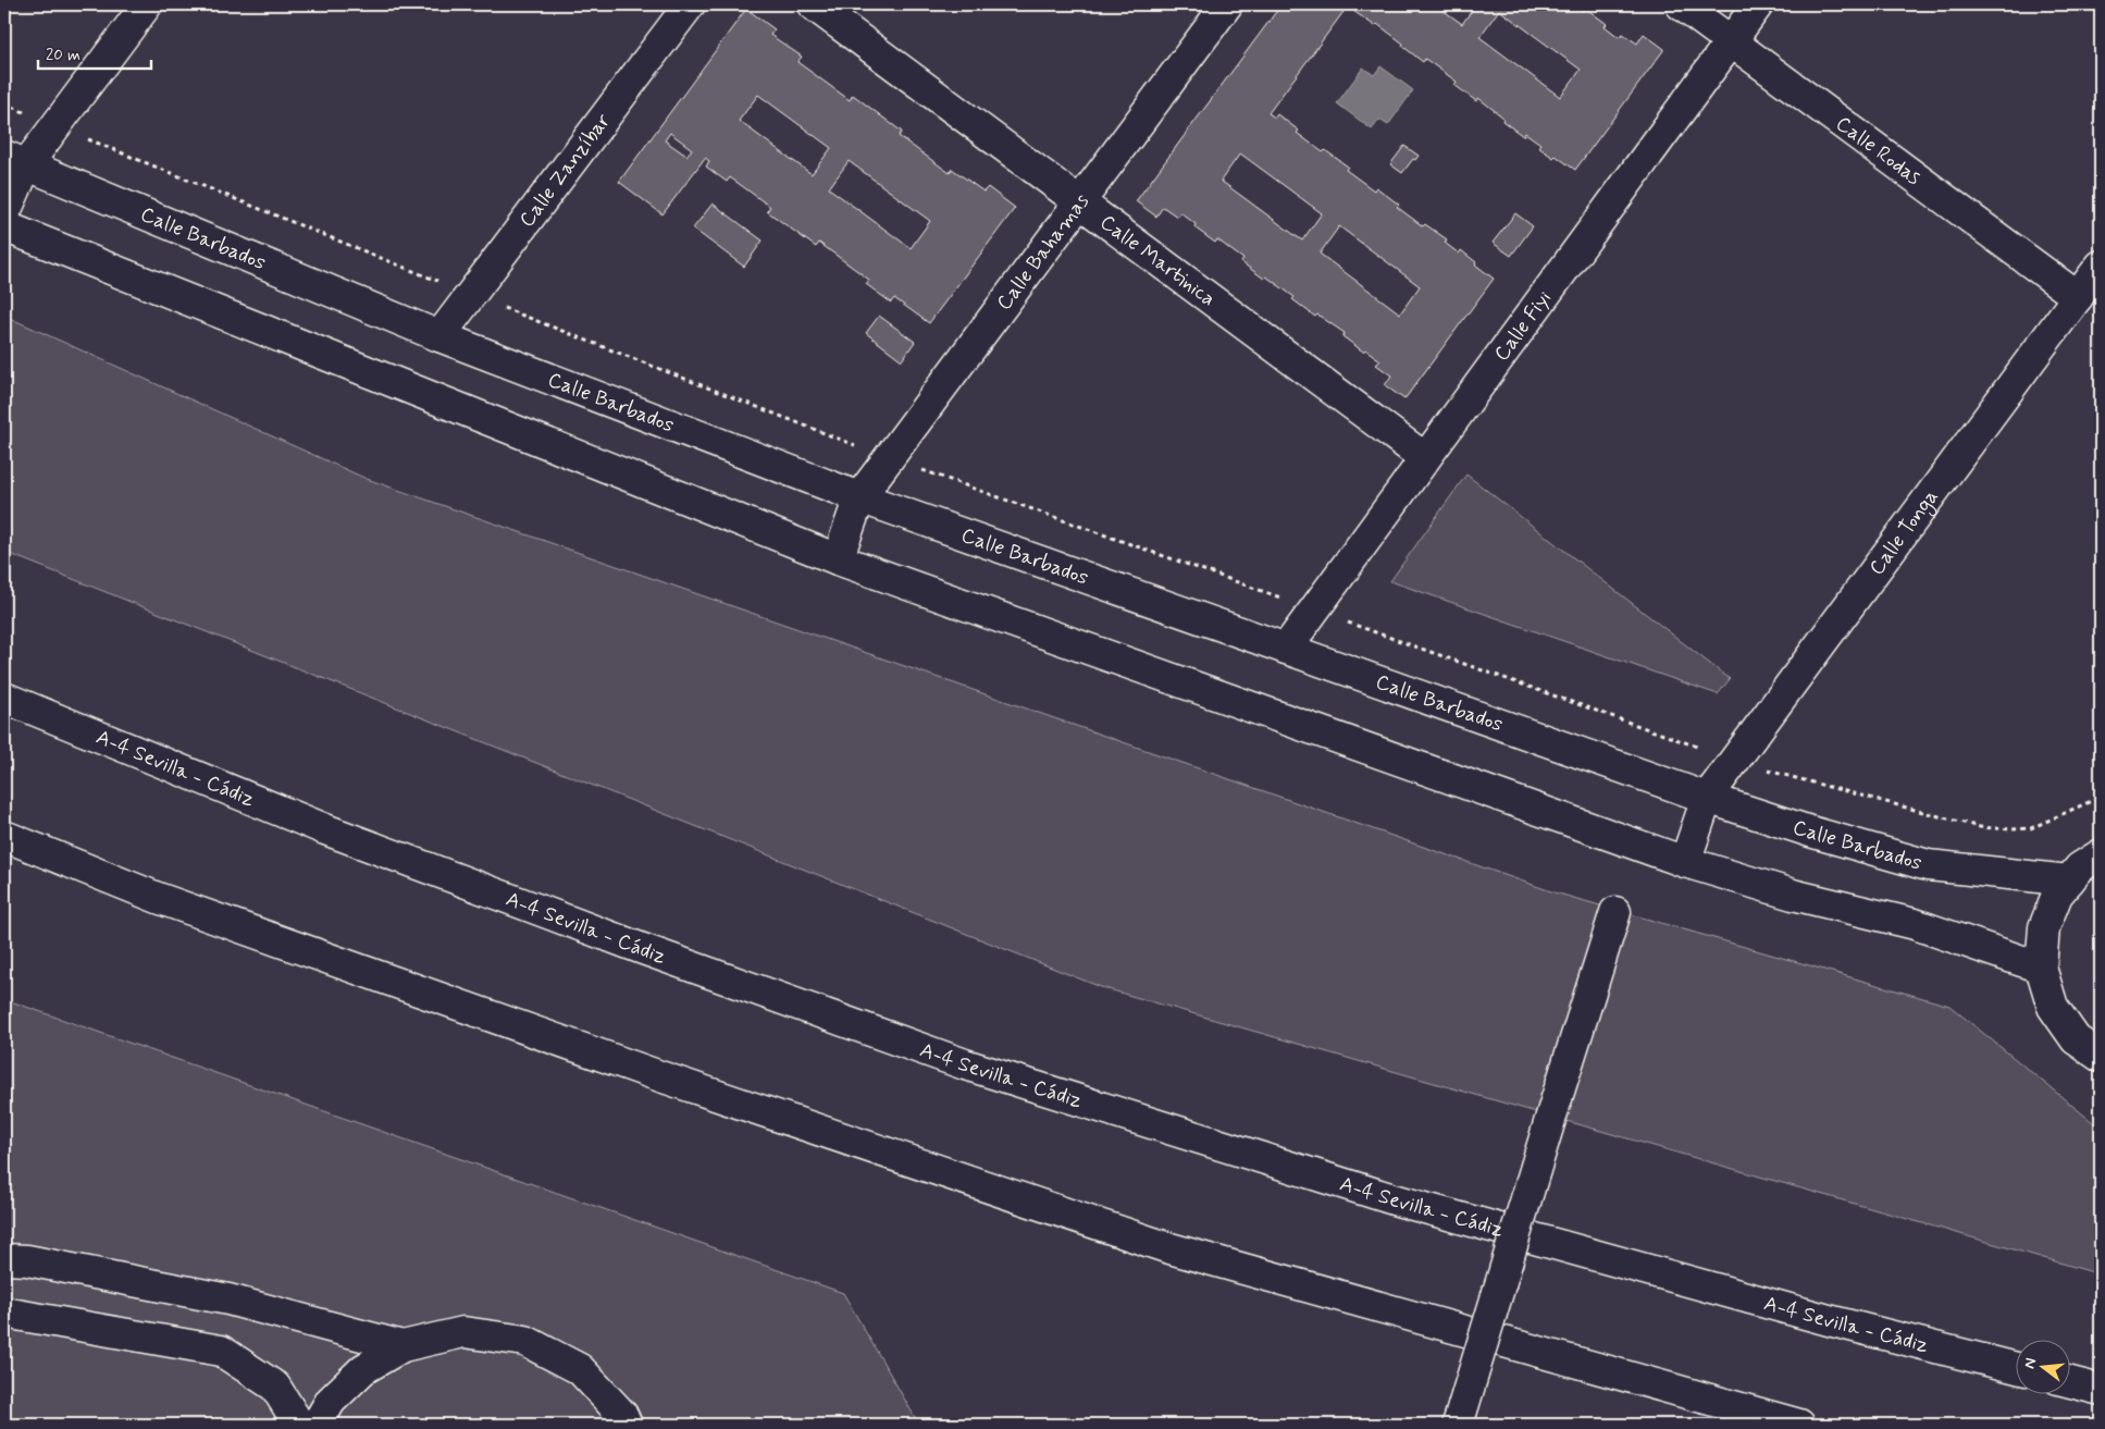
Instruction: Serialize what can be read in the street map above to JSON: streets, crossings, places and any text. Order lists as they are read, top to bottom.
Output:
{
  "streets": {
    "main road": [
      "Calle Rodas",
      "Calle Zanzíbar",
      "Calle Barbados",
      "Calle Bahamas",
      "Calle Martinica",
      "Calle Fiyi",
      "Calle Tonga",
      "A-4 Sevilla - Cádiz"
    ]
  },
  "crossings": [
    ["Calle Rodas", "Calle Fiyi"],
    ["Calle Rodas", "Calle Tonga"],
    ["Calle Zanzíbar", "Calle Barbados"],
    ["Calle Barbados", "Calle Bahamas"],
    ["Calle Barbados", "Calle Fiyi"],
    ["Calle Barbados", "Calle Tonga"],
    ["Calle Bahamas", "Calle Martinica"],
    ["Calle Martinica", "Calle Fiyi"]
  ],
  "scale_bar": "20 m",
  "north": "left"
}
